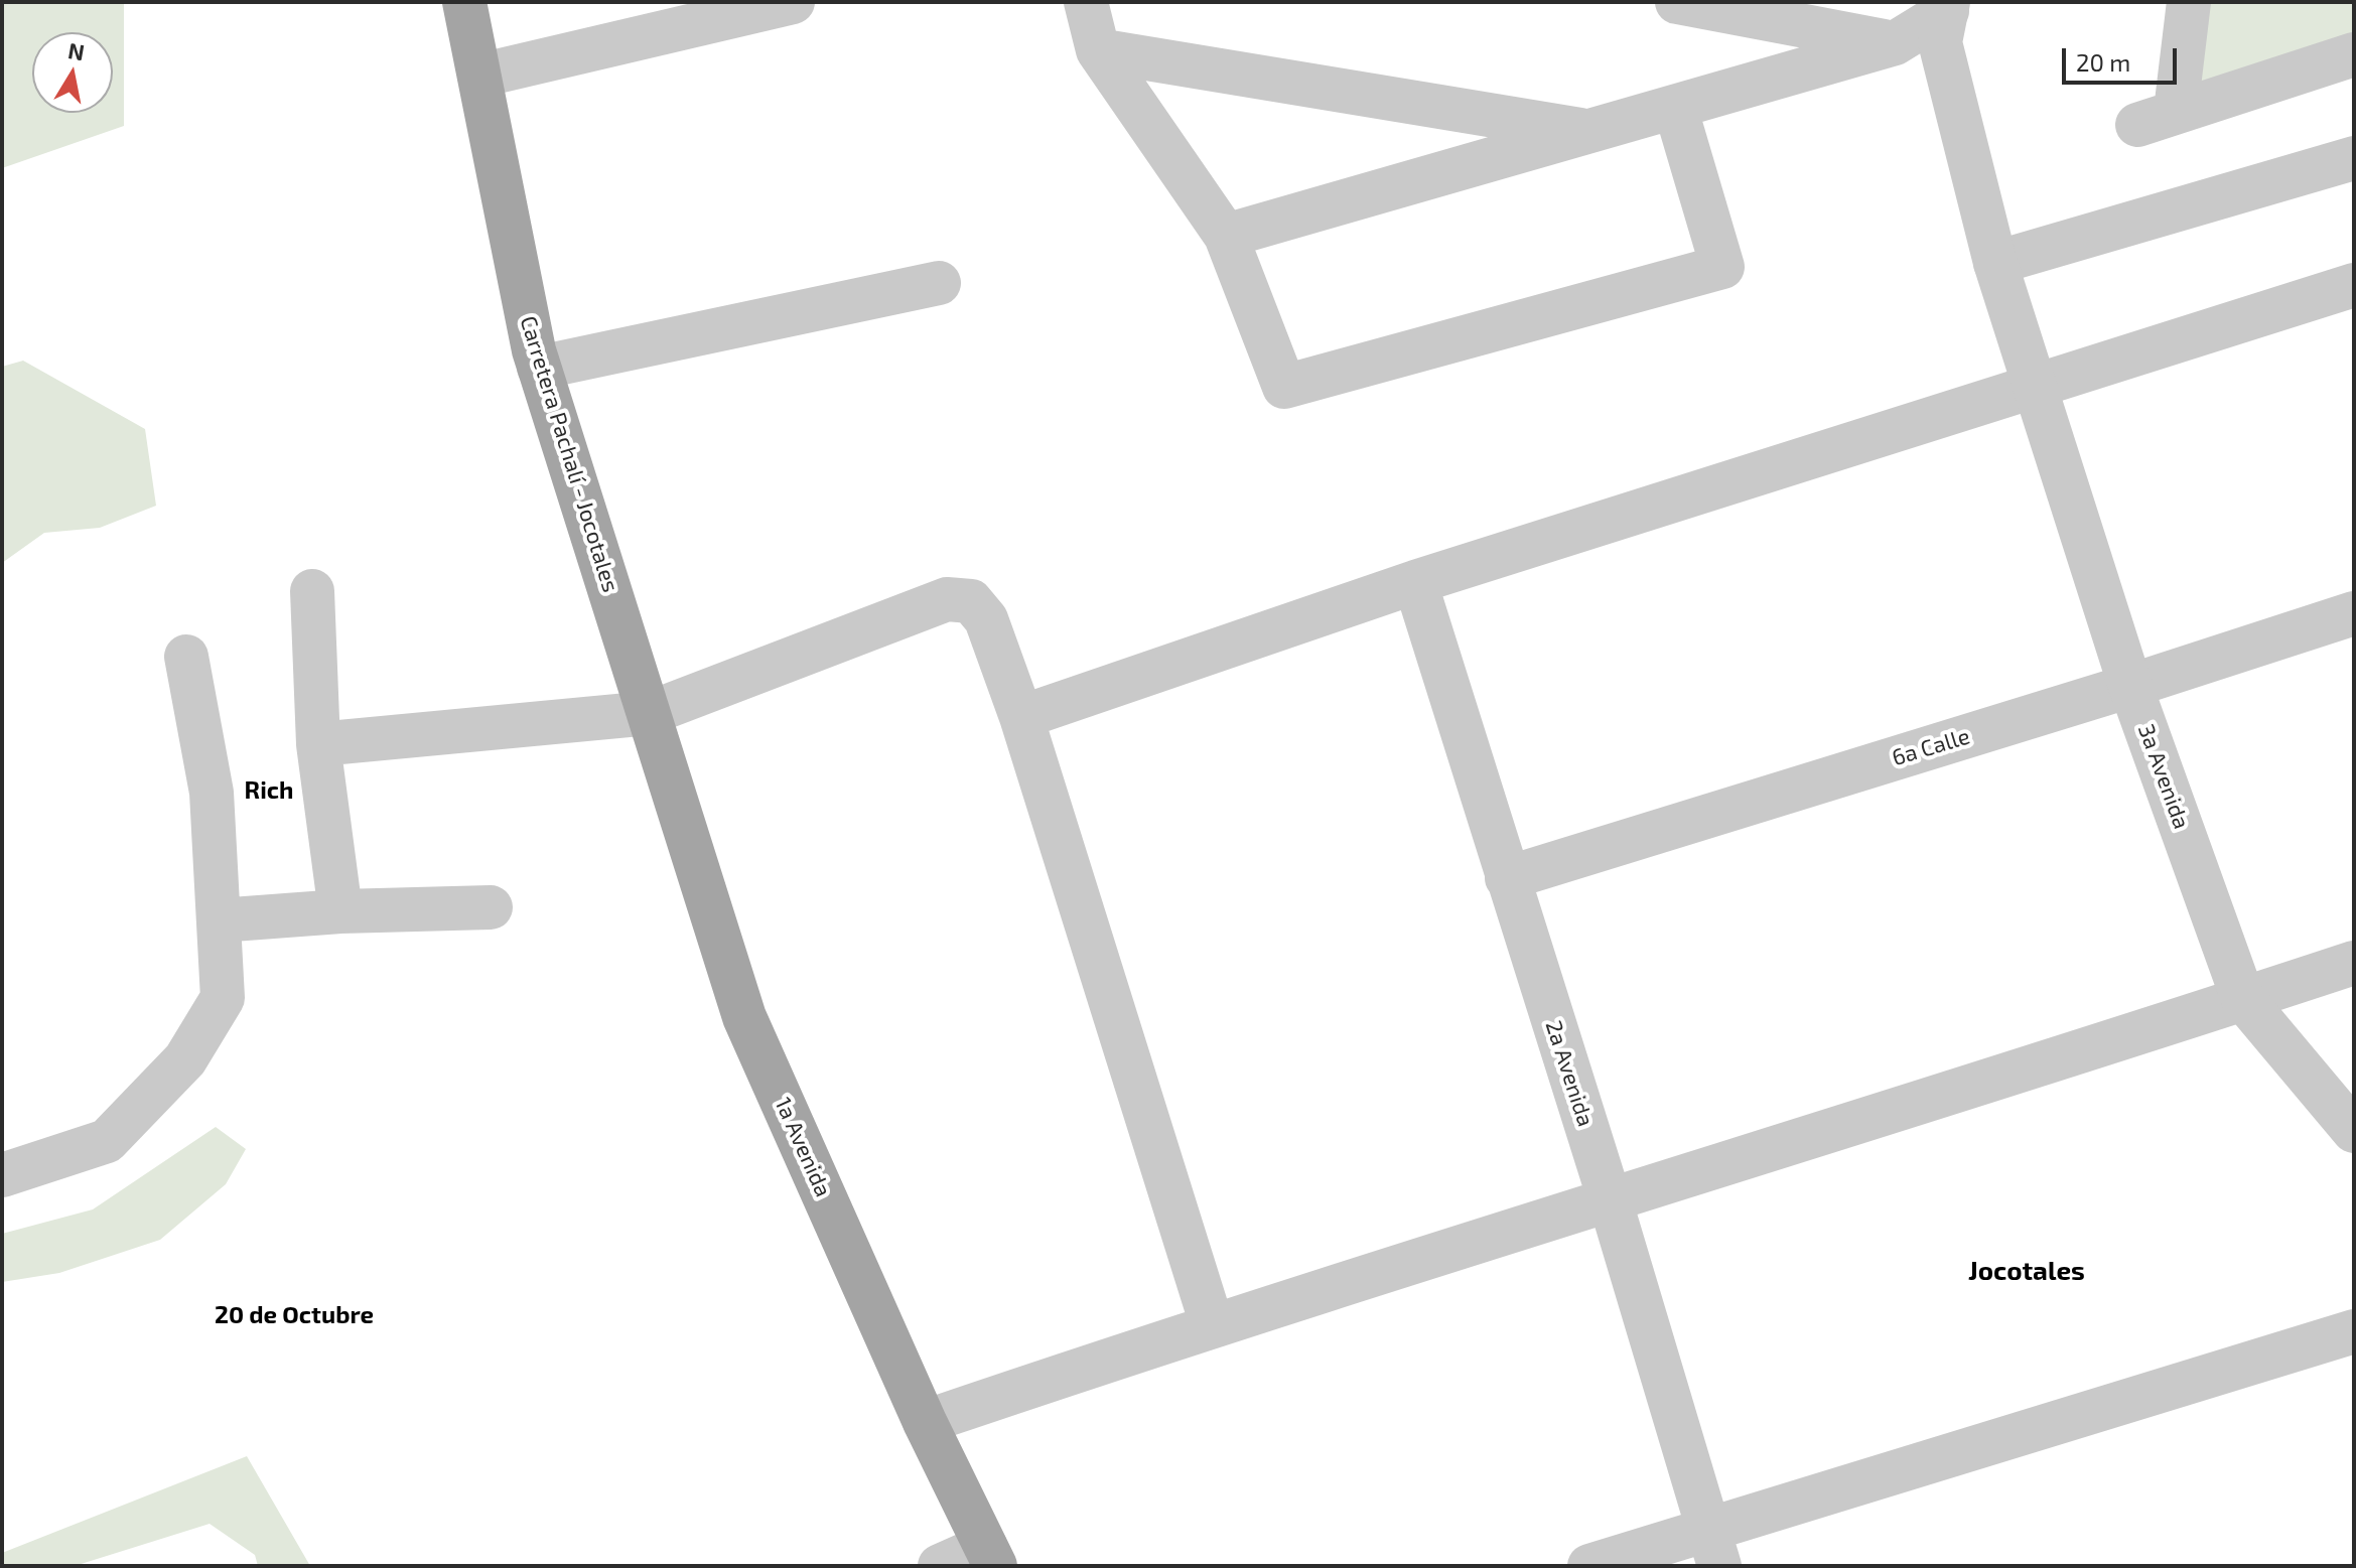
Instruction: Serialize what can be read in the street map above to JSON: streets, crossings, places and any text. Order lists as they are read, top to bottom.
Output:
{
  "streets": {
    "main road": ["Carretera Pachalí - Jocotales", "1a Avenida"],
    "street": ["6a Calle", "3a Avenida", "2a Avenida"]
  },
  "crossings": [
    ["Carretera Pachalí - Jocotales", "1a Avenida"],
    ["6a Calle", "3a Avenida"],
    ["6a Calle", "2a Avenida"]
  ],
  "districts": ["Rich", "Jocotales", "20 de Octubre"],
  "scale_bar": "20 m",
  "north": "top"
}
